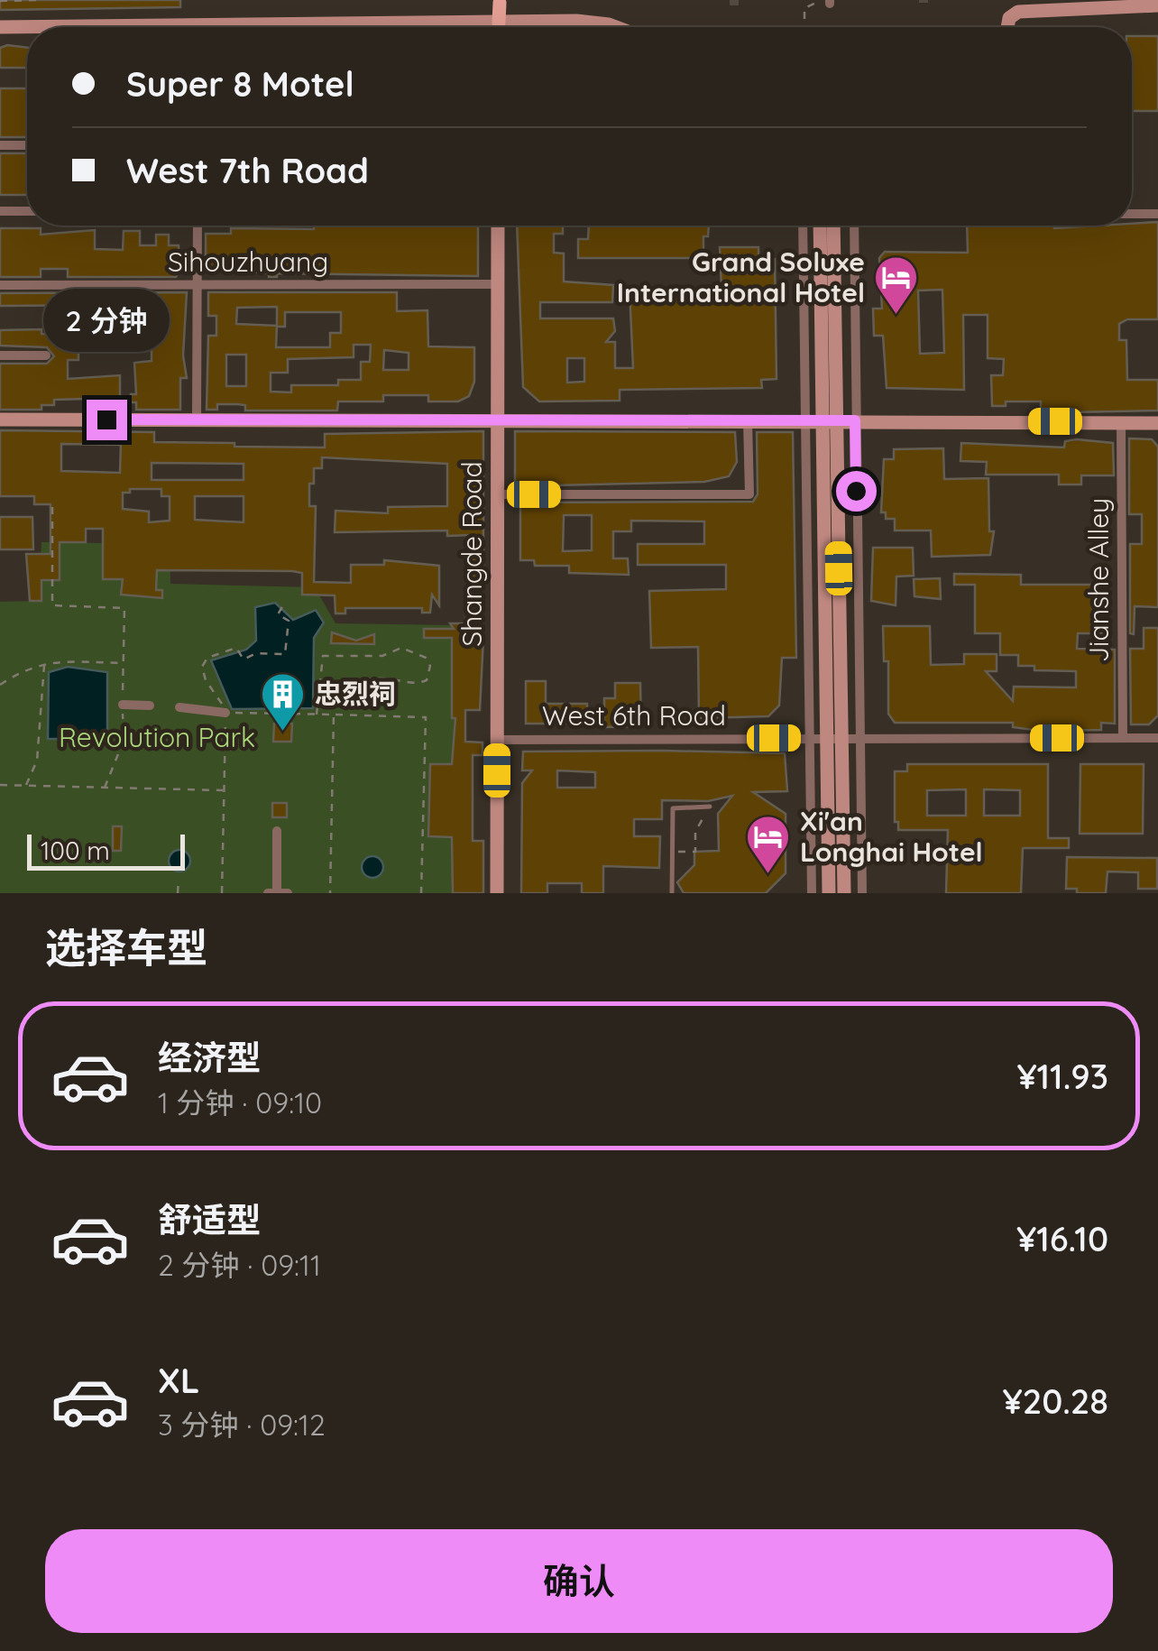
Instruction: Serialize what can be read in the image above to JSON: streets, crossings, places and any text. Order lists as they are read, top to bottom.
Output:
{
  "streets": {
    "street": [
      "Sihouzhuang",
      "Shangde Road",
      "Jianshe Alley",
      "West 6th Road"
    ]
  },
  "crossings": [
    ["Sihouzhuang", "Shangde Road"],
    ["Shangde Road", "West 6th Road"],
    ["Jianshe Alley", "West 6th Road"]
  ],
  "parks": ["Revolution Park"],
  "places": {
    "hotel": ["Grand Soluxe International Hotel", "Xi'an Longhai Hotel"],
    "building": ["忠烈祠"]
  },
  "scale_bar": "100 m",
  "page": {
    "banner": ["Super 8 Motel", "West 7th Road"],
    "bubble": "2 分钟",
    "scale": "100 m",
    "heading": "选择车型",
    "list": [
      {
        "name": "经济型",
        "note": "1 分钟 · 09:10",
        "value": "¥11.93"
      },
      {
        "name": "舒适型",
        "note": "2 分钟 · 09:11",
        "value": "¥16.10"
      },
      {
        "name": "XL",
        "note": "3 分钟 · 09:12",
        "value": "¥20.28"
      }
    ],
    "buttons": "确认"
  }
}
